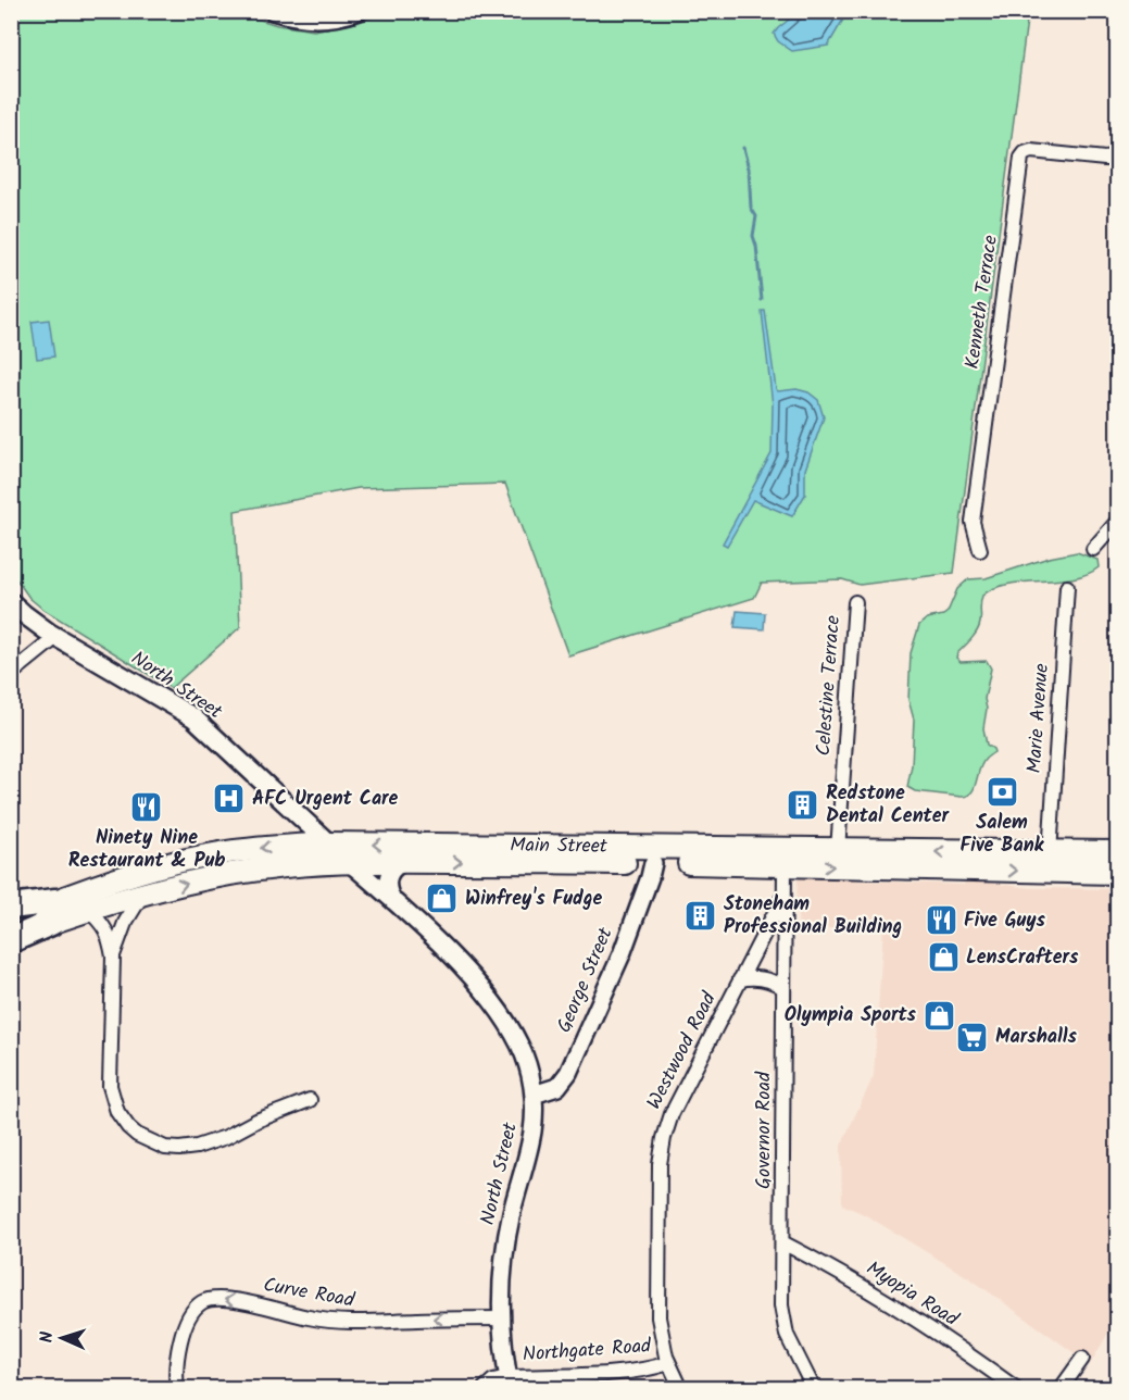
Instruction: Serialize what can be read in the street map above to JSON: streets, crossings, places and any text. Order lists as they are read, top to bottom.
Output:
{
  "streets": {
    "main road": ["North Street", "Main Street"],
    "street": [
      "Kenneth Terrace",
      "Celestine Terrace",
      "Marie Avenue",
      "George Street",
      "Westwood Road",
      "Governor Road",
      "Curve Road",
      "Myopia Road",
      "Northgate Road"
    ]
  },
  "crossings": [
    ["North Street", "Main Street"],
    ["North Street", "George Street"],
    ["North Street", "Curve Road"],
    ["North Street", "Northgate Road"],
    ["Celestine Terrace", "Main Street"],
    ["Marie Avenue", "Main Street"],
    ["Main Street", "George Street"],
    ["Main Street", "Governor Road"],
    ["Westwood Road", "Governor Road"],
    ["Westwood Road", "Northgate Road"],
    ["Governor Road", "Myopia Road"]
  ],
  "one_way": ["Curve Road"],
  "places": {
    "bank": ["Salem Five Bank"],
    "hospital": ["AFC Urgent Care"],
    "building": ["Redstone Dental Center", "Stoneham Professional Building"],
    "restaurant": ["Ninety Nine Restaurant & Pub", "Five Guys"],
    "shop": ["Winfrey's Fudge", "LensCrafters", "Olympia Sports"],
    "supermarket": ["Marshalls"]
  },
  "north": "left"
}
